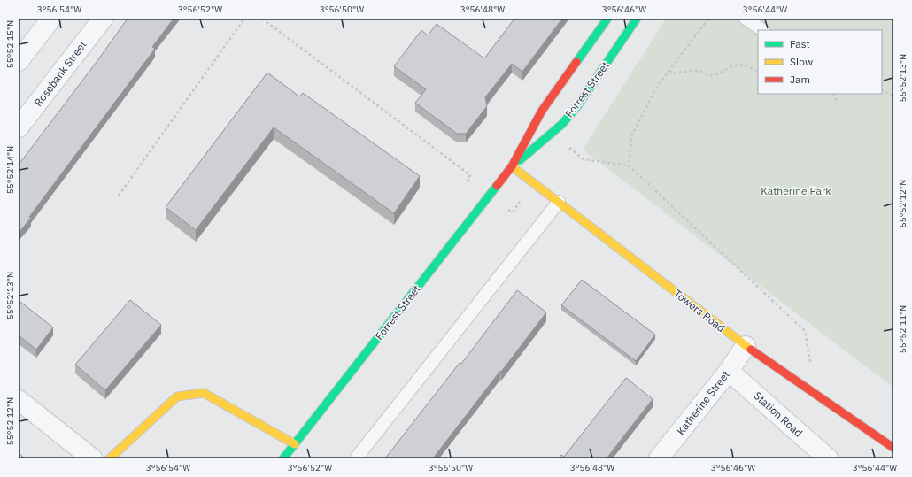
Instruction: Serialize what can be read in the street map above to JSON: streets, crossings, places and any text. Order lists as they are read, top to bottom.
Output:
{
  "streets": {
    "main road": ["Forrest Street", "Towers Road"],
    "street": ["Rosebank Street", "Katherine Street", "Station Road"]
  },
  "crossings": [
    ["Forrest Street", "Towers Road"],
    ["Towers Road", "Katherine Street"],
    ["Katherine Street", "Station Road"]
  ],
  "parks": ["Katherine Park"],
  "legend": ["Fast", "Slow", "Jam"],
  "coordinates": [
    "3°56'54\"W",
    "3°56'52\"W",
    "3°56'50\"W",
    "3°56'48\"W",
    "3°56'46\"W",
    "3°56'44\"W",
    "55°52'15\"N",
    "55°52'13\"N",
    "55°52'14\"N",
    "55°52'12\"N",
    "55°52'11\"N"
  ]
}
